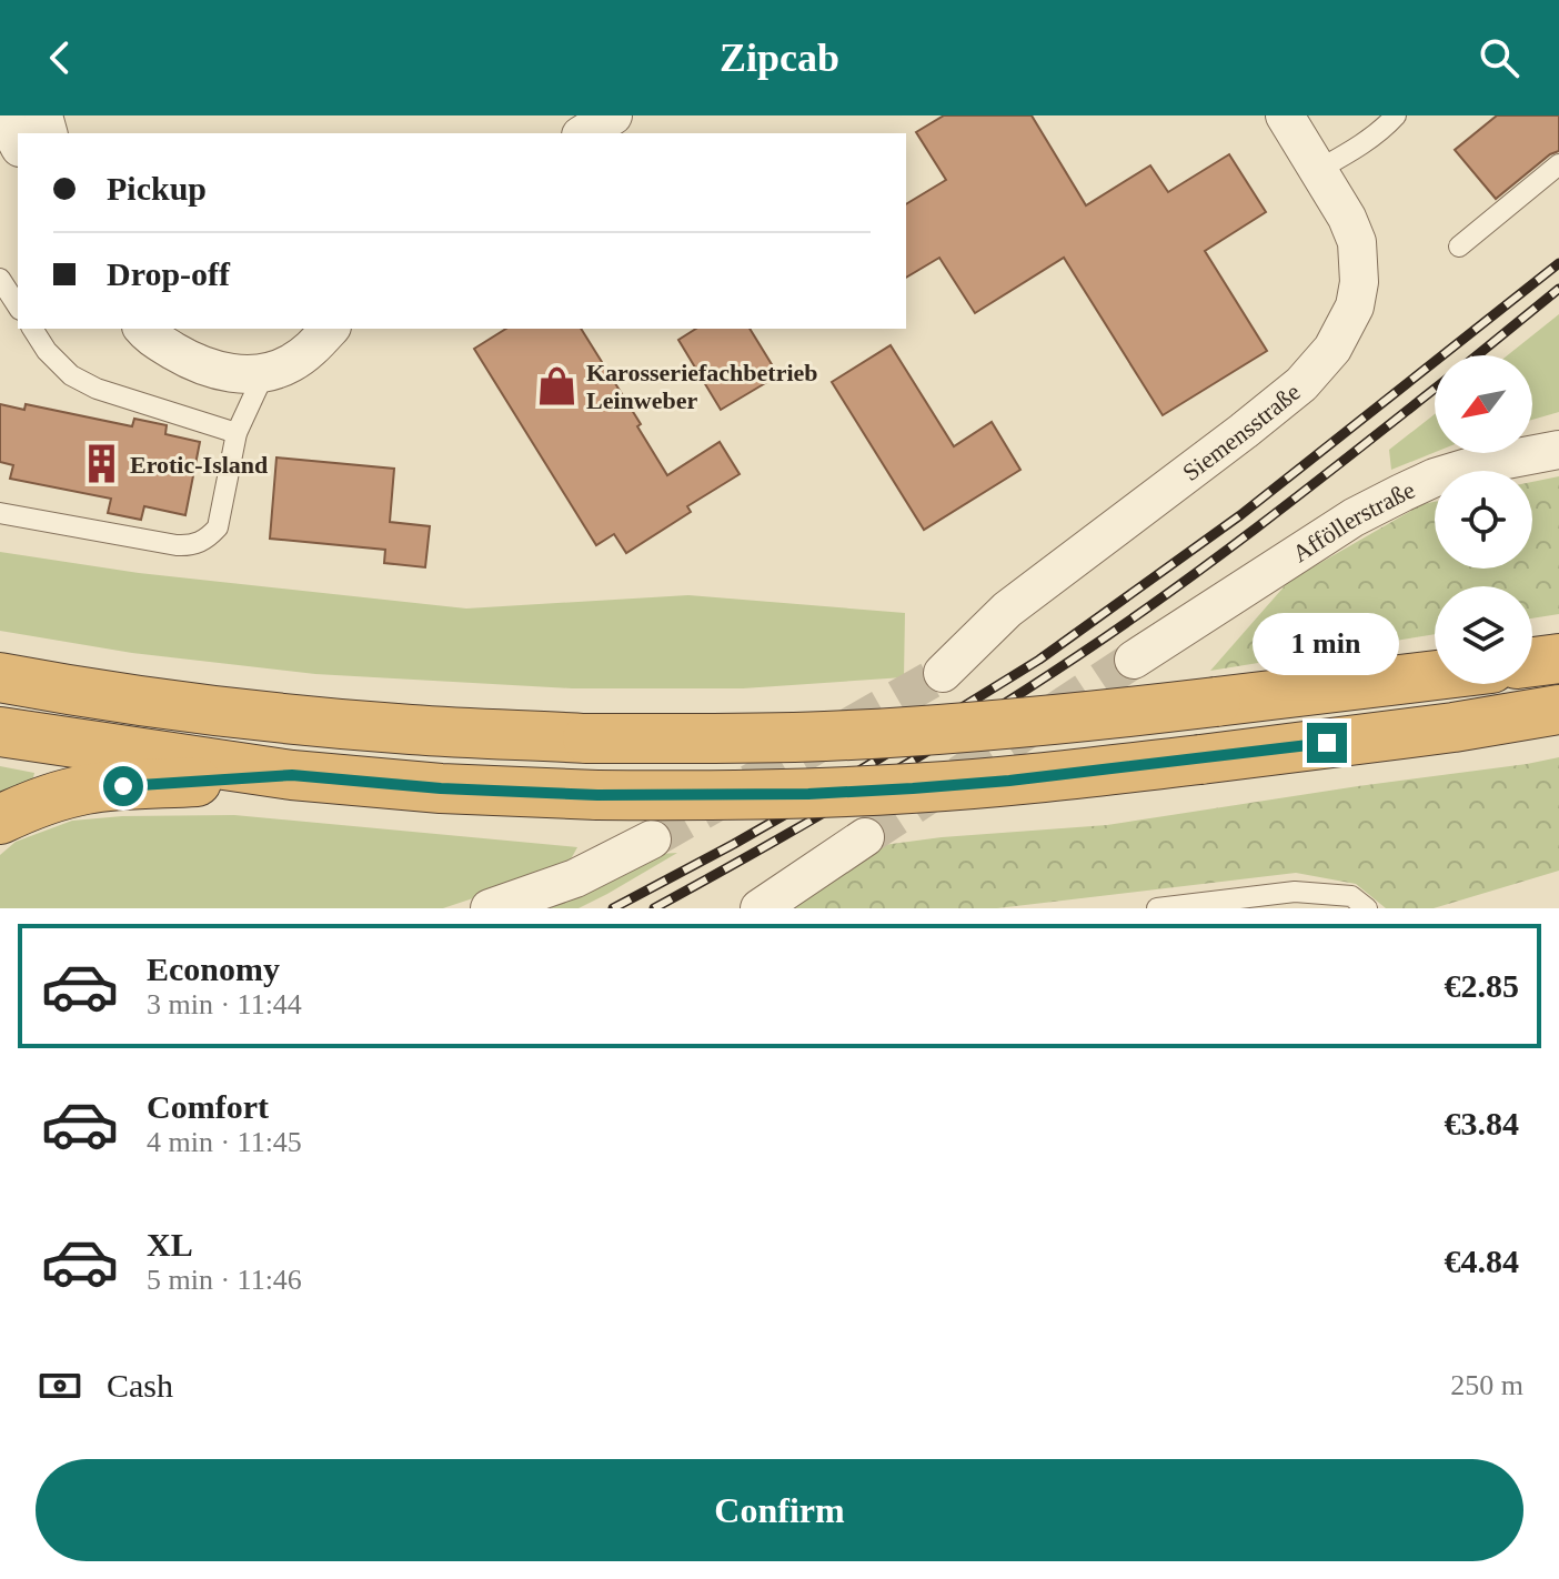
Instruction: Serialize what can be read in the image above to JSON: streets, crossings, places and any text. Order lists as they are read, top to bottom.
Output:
{
  "streets": {
    "street": ["Siemensstraße", "Afföllerstraße"]
  },
  "places": {
    "shop": ["Karosseriefachbetrieb Leinweber"],
    "building": ["Erotic-Island"]
  },
  "north": "bottom left",
  "page": {
    "header": "Zipcab",
    "banner": ["Pickup", "Drop-off"],
    "bubble": "1 min",
    "list": [
      {
        "name": "Economy",
        "note": "3 min · 11:44",
        "value": "€2.85"
      },
      {
        "name": "Comfort",
        "note": "4 min · 11:45",
        "value": "€3.84"
      },
      {
        "name": "XL",
        "note": "5 min · 11:46",
        "value": "€4.84"
      }
    ],
    "pay": ["Cash", "250 m"],
    "buttons": "Confirm"
  }
}
